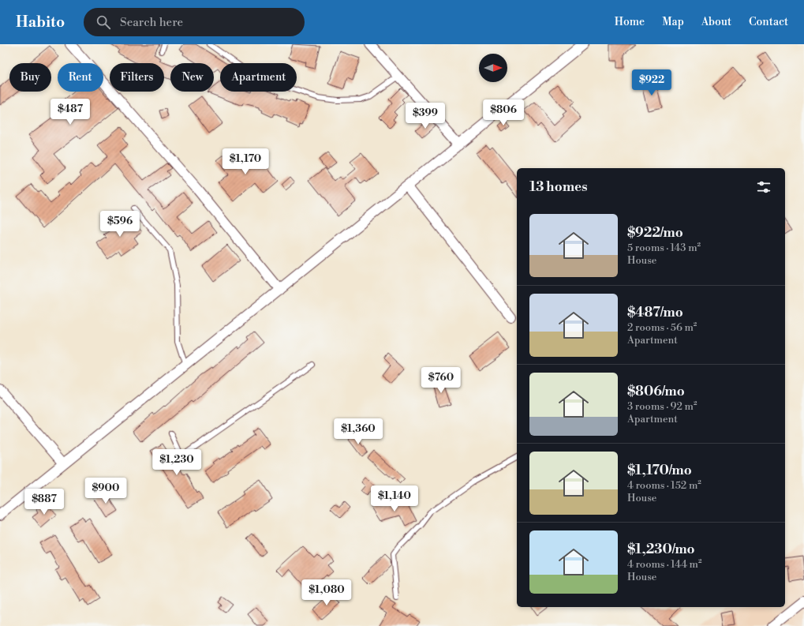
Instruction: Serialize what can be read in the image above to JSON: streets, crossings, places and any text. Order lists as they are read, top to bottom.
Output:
{
  "north": "right",
  "page": {
    "header": "Habito",
    "search": "Search here",
    "nav": [
      "Home",
      "Map",
      "About",
      "Contact"
    ],
    "chip": [
      "Buy",
      "Rent",
      "Filters",
      "New",
      "Apartment"
    ],
    "price": [
      "$922",
      "$487",
      "$806",
      "$399",
      "$1,170",
      "$596",
      "$760",
      "$1,360",
      "$1,230",
      "$900",
      "$1,140",
      "$887",
      "$1,080"
    ],
    "heading": "13 homes",
    "list": [
      {
        "name": "$922/mo",
        "note": "5 rooms · 143 m² · House"
      },
      {
        "name": "$487/mo",
        "note": "2 rooms · 56 m² · Apartment"
      },
      {
        "name": "$806/mo",
        "note": "3 rooms · 92 m² · Apartment"
      },
      {
        "name": "$1,170/mo",
        "note": "4 rooms · 152 m² · House"
      },
      {
        "name": "$1,230/mo",
        "note": "4 rooms · 144 m² · House"
      }
    ]
  }
}
